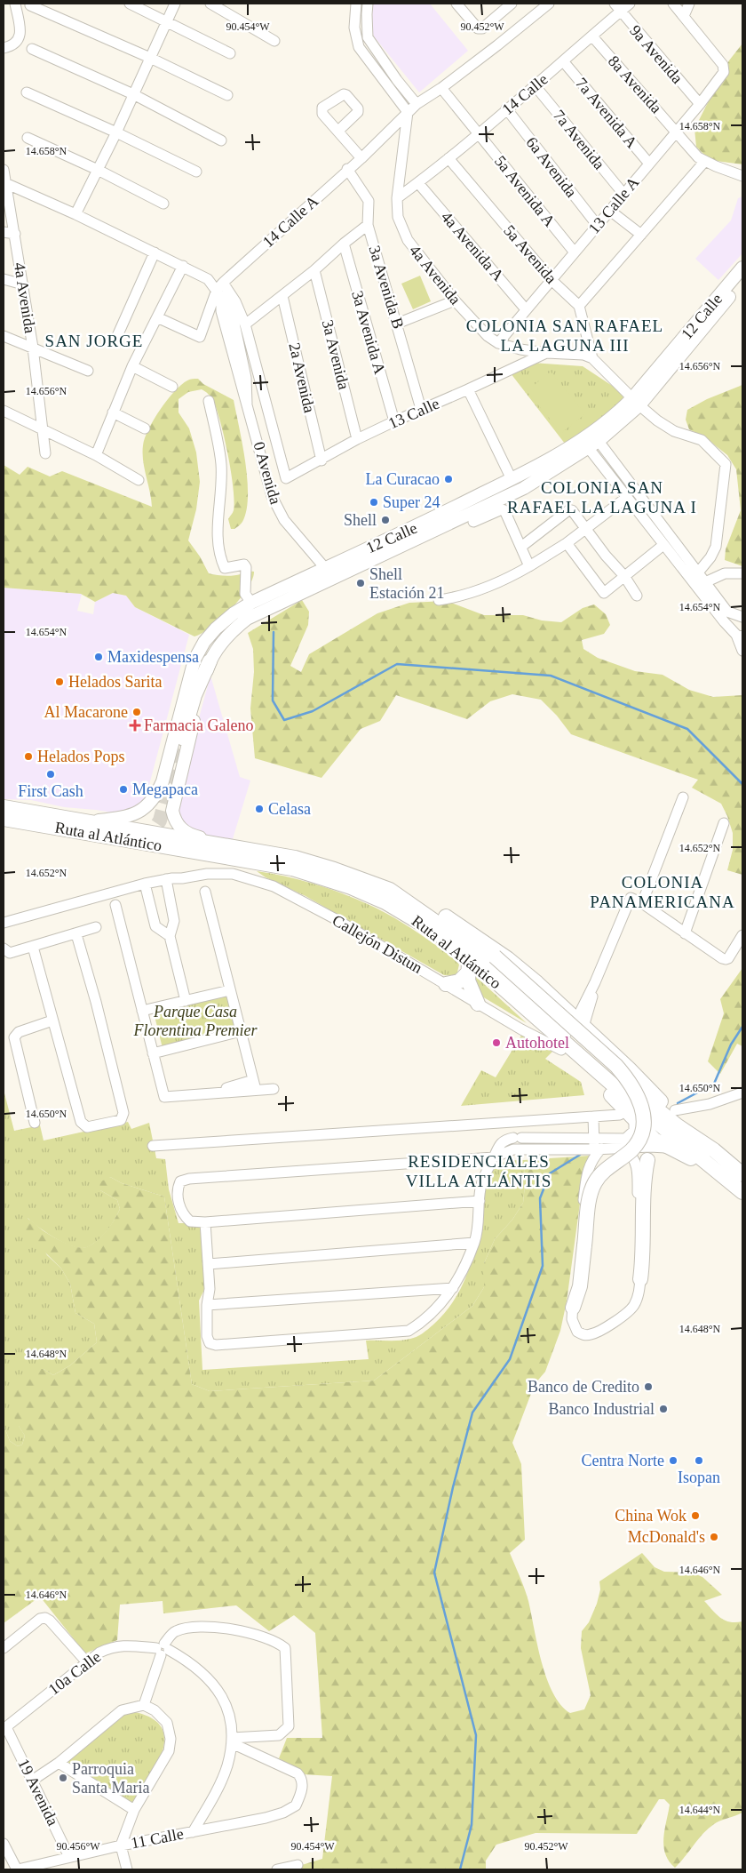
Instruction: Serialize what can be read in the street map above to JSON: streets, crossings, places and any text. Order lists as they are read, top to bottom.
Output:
{
  "streets": {
    "highway": ["Ruta al Atlántico"],
    "main road": ["12 Calle"],
    "street": [
      "9a Avenida",
      "8a Avenida",
      "14 Calle",
      "7a Avenida A",
      "7a Avenida",
      "6a Avenida",
      "5a Avenida A",
      "13 Calle A",
      "14 Calle A",
      "4a Avenida A",
      "5a Avenida",
      "4a Avenida",
      "3a Avenida B",
      "3a Avenida A",
      "3a Avenida",
      "2a Avenida",
      "13 Calle",
      "0 Avenida",
      "Callejón Distun",
      "10a Calle",
      "19 Avenida",
      "11 Calle"
    ]
  },
  "crossings": [
    ["9a Avenida", "14 Calle"],
    ["9a Avenida", "13 Calle A"],
    ["8a Avenida", "14 Calle"],
    ["8a Avenida", "13 Calle A"],
    ["14 Calle", "7a Avenida A"],
    ["14 Calle", "7a Avenida"],
    ["14 Calle", "6a Avenida"],
    ["14 Calle", "5a Avenida A"],
    ["14 Calle", "4a Avenida A"],
    ["14 Calle", "5a Avenida"],
    ["14 Calle", "4a Avenida"],
    ["7a Avenida A", "13 Calle A"],
    ["7a Avenida", "13 Calle A"],
    ["6a Avenida", "13 Calle A"],
    ["5a Avenida A", "13 Calle A"],
    ["5a Avenida A", "14 Calle A"],
    ["13 Calle A", "4a Avenida A"],
    ["13 Calle A", "5a Avenida"],
    ["13 Calle A", "4a Avenida"],
    ["14 Calle A", "4a Avenida"],
    ["14 Calle A", "3a Avenida B"],
    ["14 Calle A", "0 Avenida"],
    ["4a Avenida", "13 Calle"],
    ["3a Avenida B", "13 Calle"],
    ["12 Calle", "0 Avenida"],
    ["12 Calle", "Ruta al Atlántico"],
    ["3a Avenida A", "13 Calle"],
    ["3a Avenida", "13 Calle"],
    ["2a Avenida", "13 Calle"],
    ["10a Calle", "19 Avenida"],
    ["19 Avenida", "11 Calle"]
  ],
  "districts": [
    "COLONIA SAN RAFAEL LA LAGUNA III",
    "SAN JORGE",
    "COLONIA SAN RAFAEL LA LAGUNA I",
    "COLONIA PANAMERICANA",
    "RESIDENCIALES VILLA ATLÁNTIS"
  ],
  "parks": ["Parque Casa Florentina Premier"],
  "places": {
    "other": [
      "La Curacao",
      "Super 24",
      "Shell",
      "Shell Estación 21",
      "Maxidespensa",
      "Helados Sarita",
      "Al Macarone",
      "Helados Pops",
      "First Cash",
      "Megapaca",
      "Celasa",
      "Autohotel",
      "Banco de Credito",
      "Banco Industrial",
      "Centra Norte",
      "Isopan",
      "China Wok",
      "McDonald's",
      "Parroquia Santa Maria"
    ],
    "health": ["Farmacia Galeno"]
  },
  "coordinates": [
    "90.454°W",
    "90.452°W",
    "14.658°N",
    "14.656°N",
    "14.654°N",
    "14.652°N",
    "14.650°N",
    "14.648°N",
    "14.646°N",
    "14.644°N",
    "90.456°W"
  ]
}
